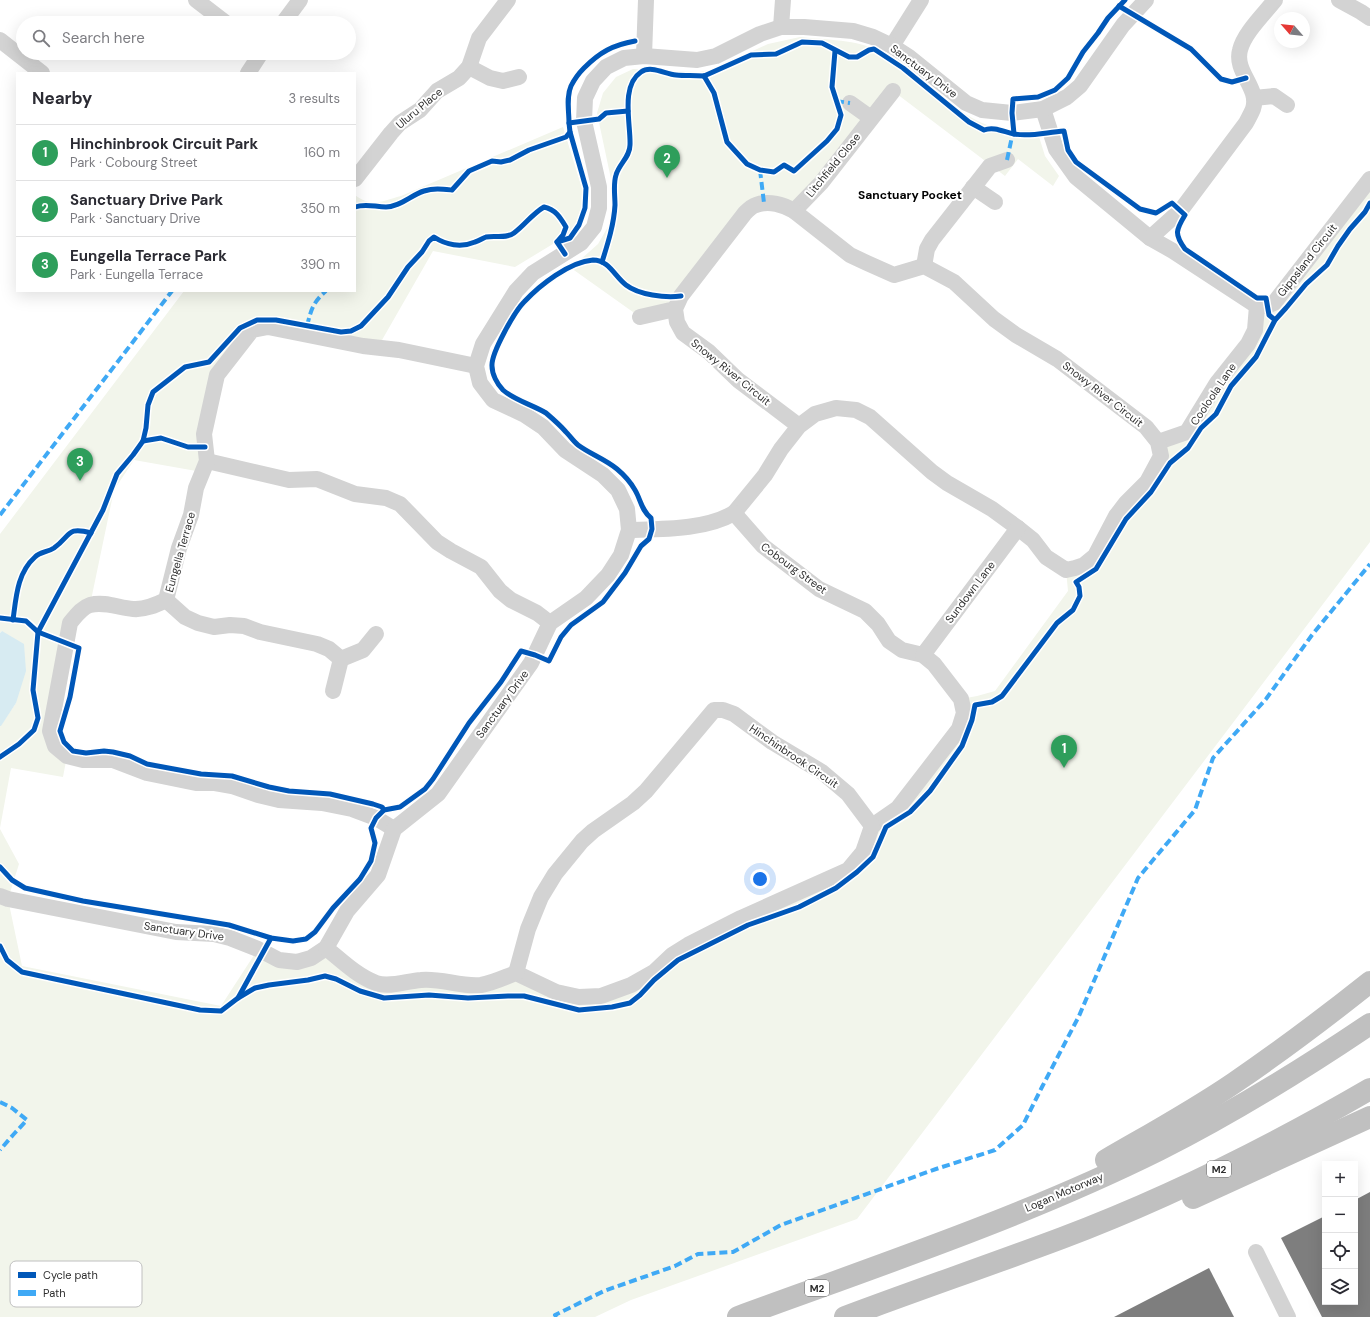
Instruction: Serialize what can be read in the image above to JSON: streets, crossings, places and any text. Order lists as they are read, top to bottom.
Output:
{
  "streets": {
    "highway": ["M2", "Logan Motorway"],
    "street": [
      "Sanctuary Drive",
      "Uluru Place",
      "Litchfield Close",
      "Gippsland Circuit",
      "Snowy River Circuit",
      "Cooloola Lane",
      "Eungella Terrace",
      "Cobourg Street",
      "Sundown Lane",
      "Hinchinbrook Circuit"
    ]
  },
  "crossings": [
    ["Sanctuary Drive", "Eungella Terrace"],
    ["Gippsland Circuit", "Cooloola Lane"],
    ["Snowy River Circuit", "Cooloola Lane"],
    ["Cobourg Street", "Sundown Lane"],
    ["Cobourg Street", "Hinchinbrook Circuit"]
  ],
  "districts": ["Sanctuary Pocket"],
  "legend": ["Cycle path", "Path"],
  "north": "top left",
  "page": {
    "search": "Search here",
    "heading": ["Nearby", "3 results"],
    "list": [
      {
        "mark": "1",
        "name": "Hinchinbrook Circuit Park",
        "note": "Park · Cobourg Street",
        "value": "160 m"
      },
      {
        "mark": "2",
        "name": "Sanctuary Drive Park",
        "note": "Park · Sanctuary Drive",
        "value": "350 m"
      },
      {
        "mark": "3",
        "name": "Eungella Terrace Park",
        "note": "Park · Eungella Terrace",
        "value": "390 m"
      }
    ],
    "pins": ["2", "3", "1"],
    "map_buttons": ["+", "−"]
  }
}
